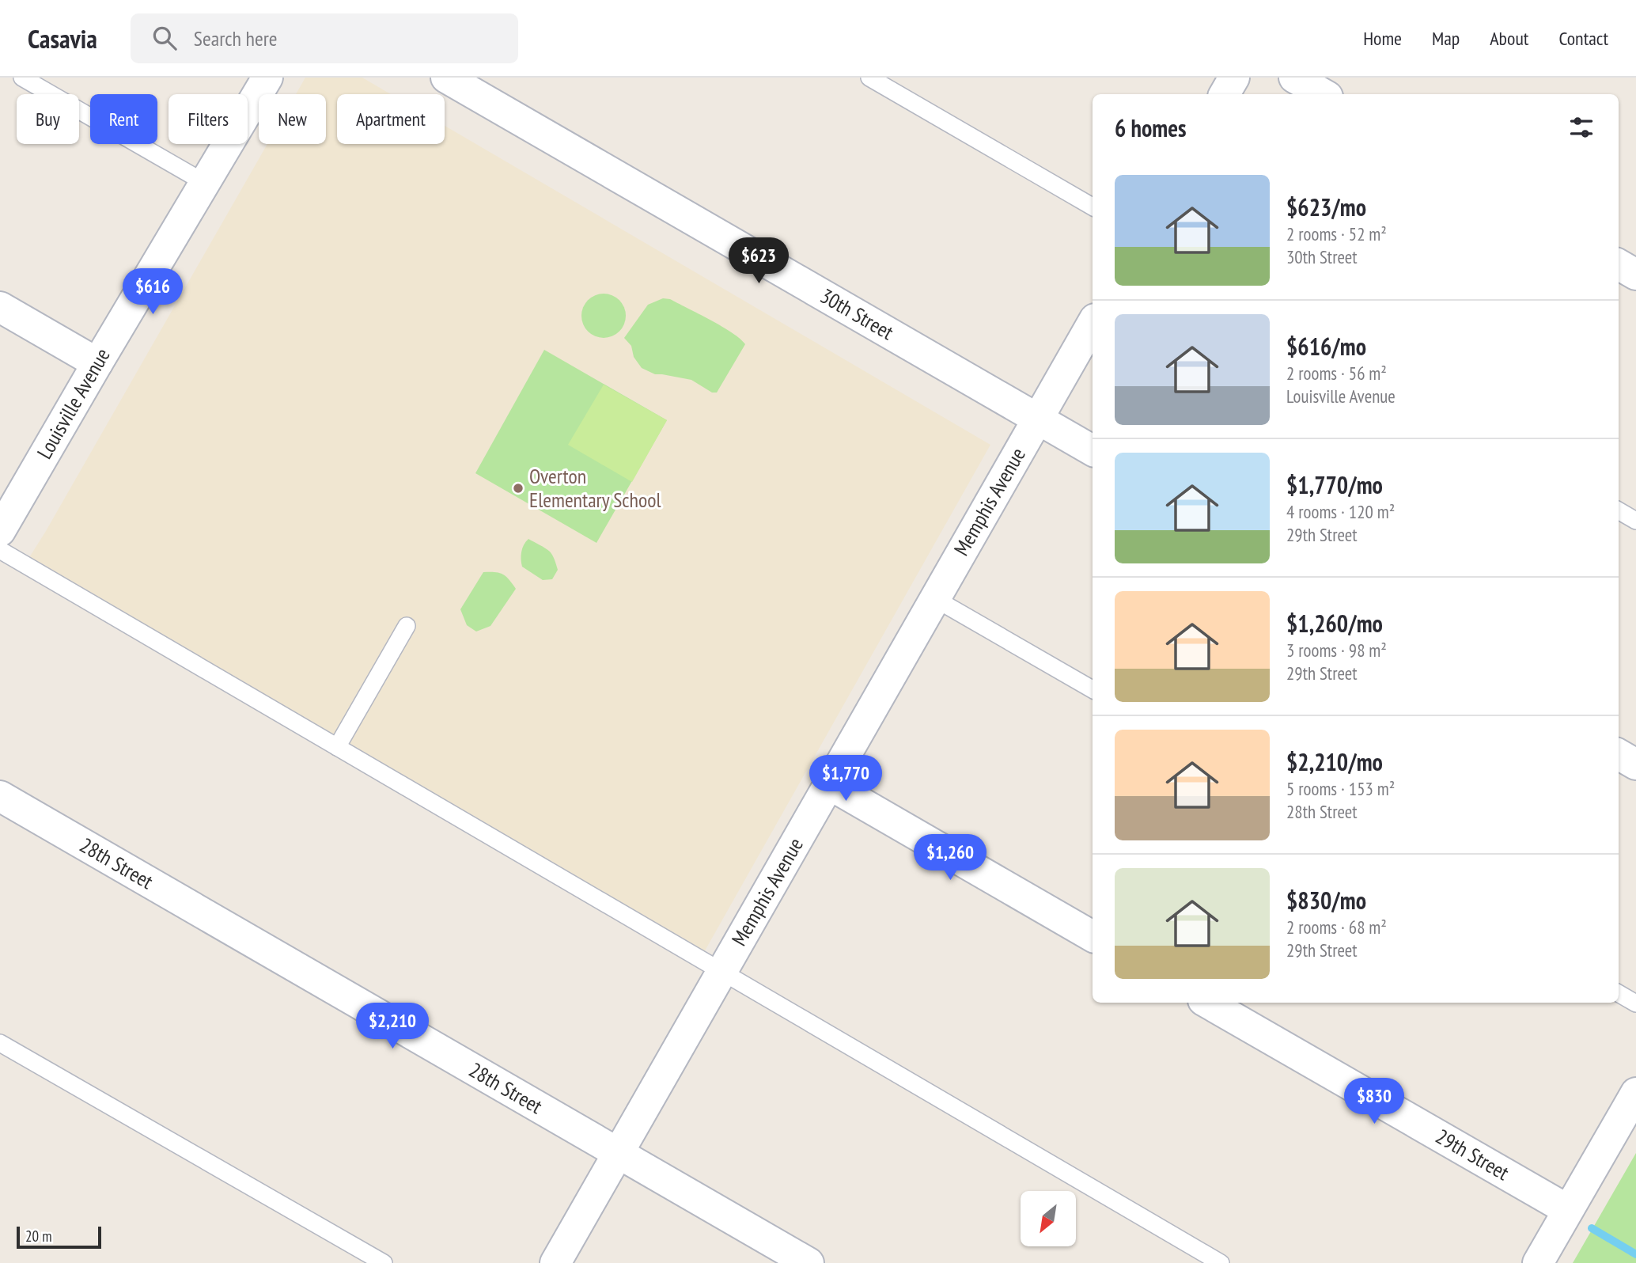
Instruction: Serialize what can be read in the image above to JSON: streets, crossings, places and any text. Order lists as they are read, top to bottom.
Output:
{
  "streets": {
    "street": [
      "30th Street",
      "Louisville Avenue",
      "Memphis Avenue",
      "28th Street",
      "29th Street"
    ]
  },
  "crossings": [
    ["30th Street", "Memphis Avenue"],
    ["Memphis Avenue", "28th Street"]
  ],
  "places": ["Overton Elementary School"],
  "scale_bar": "20 m",
  "north": "bottom left",
  "page": {
    "header": "Casavia",
    "search": "Search here",
    "nav": [
      "Home",
      "Map",
      "About",
      "Contact"
    ],
    "chip": [
      "Buy",
      "Rent",
      "Filters",
      "New",
      "Apartment"
    ],
    "heading": "6 homes",
    "list": [
      {
        "name": "$623/mo",
        "note": "2 rooms · 52 m² · 30th Street"
      },
      {
        "name": "$616/mo",
        "note": "2 rooms · 56 m² · Louisville Avenue"
      },
      {
        "name": "$1,770/mo",
        "note": "4 rooms · 120 m² · 29th Street"
      },
      {
        "name": "$1,260/mo",
        "note": "3 rooms · 98 m² · 29th Street"
      },
      {
        "name": "$2,210/mo",
        "note": "5 rooms · 153 m² · 28th Street"
      },
      {
        "name": "$830/mo",
        "note": "2 rooms · 68 m² · 29th Street"
      }
    ],
    "price": [
      "$623",
      "$616",
      "$1,770",
      "$1,260",
      "$2,210",
      "$830"
    ],
    "scale": "20 m"
  }
}
